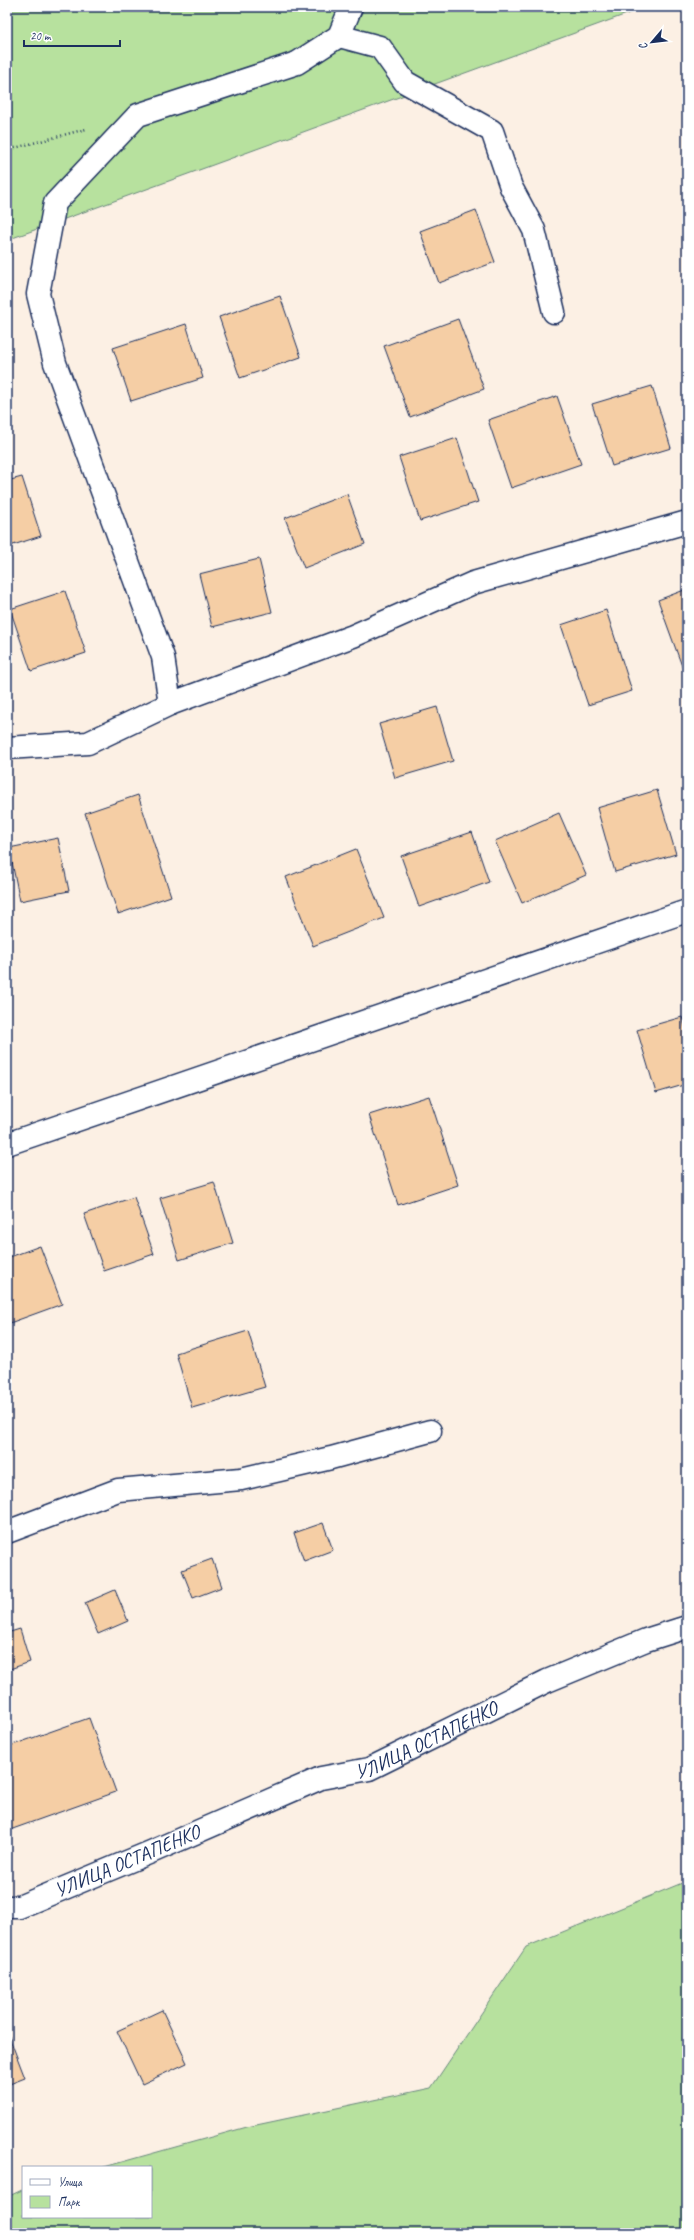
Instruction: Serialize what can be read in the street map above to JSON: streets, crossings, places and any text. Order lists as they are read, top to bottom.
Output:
{
  "streets": {
    "street": ["УЛИЦА ОСТАПЕНКО"]
  },
  "legend": ["Улица", "Парк"],
  "scale_bar": "20 m",
  "north": "bottom left"
}
